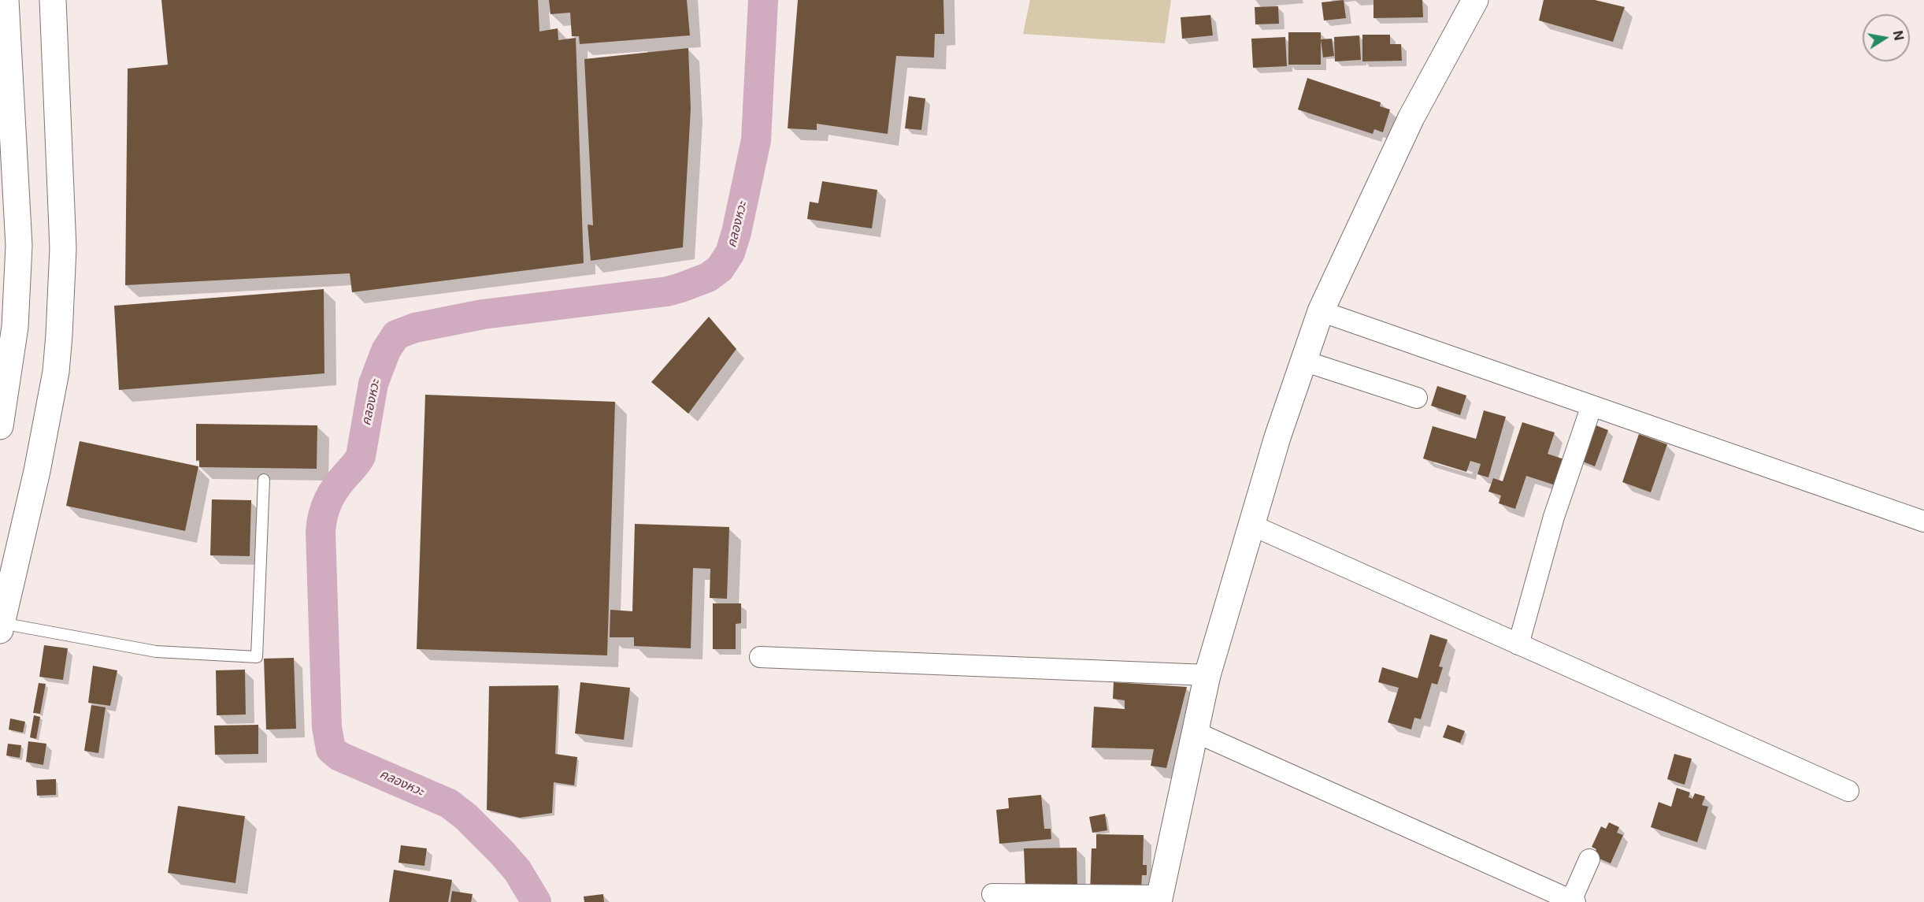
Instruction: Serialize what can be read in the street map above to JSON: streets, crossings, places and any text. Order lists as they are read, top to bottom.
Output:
{
  "water": ["คลองหวะ"],
  "north": "right"
}
